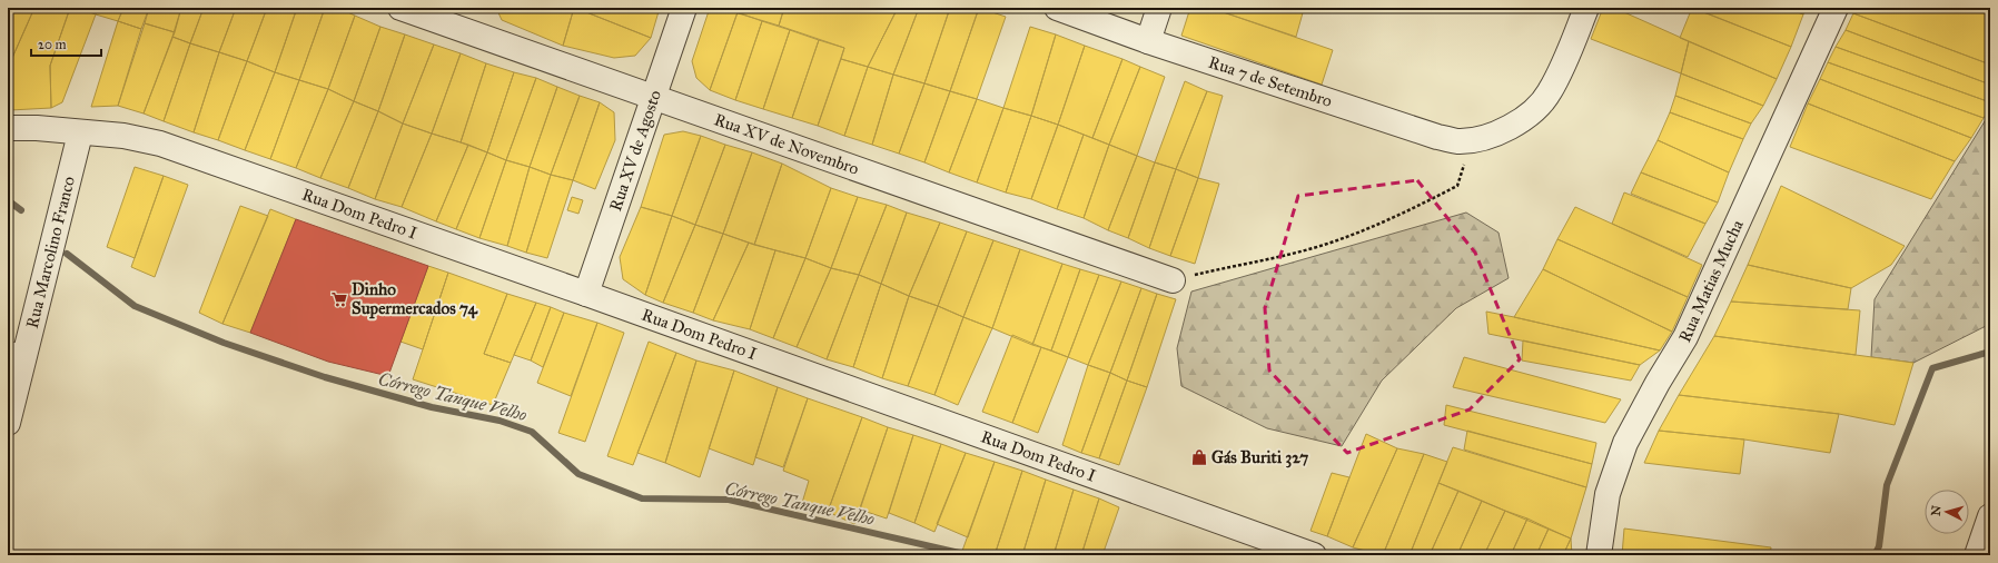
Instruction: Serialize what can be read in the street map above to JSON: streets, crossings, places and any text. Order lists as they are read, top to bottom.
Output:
{
  "streets": {
    "street": [
      "Rua 7 de Setembro",
      "Rua XV de Novembro",
      "Rua XV de Agosto",
      "Rua Dom Pedro I",
      "Rua Marcolino Franco",
      "Rua Matias Mucha"
    ]
  },
  "crossings": [
    ["Rua XV de Novembro", "Rua XV de Agosto"],
    ["Rua XV de Agosto", "Rua Dom Pedro I"],
    ["Rua Dom Pedro I", "Rua Marcolino Franco"]
  ],
  "water": ["Córrego Tanque Velho"],
  "places": {
    "supermarket": ["Dinho Supermercados 74"],
    "shop": ["Gás Buriti 327"]
  },
  "scale_bar": "20 m",
  "north": "left"
}
